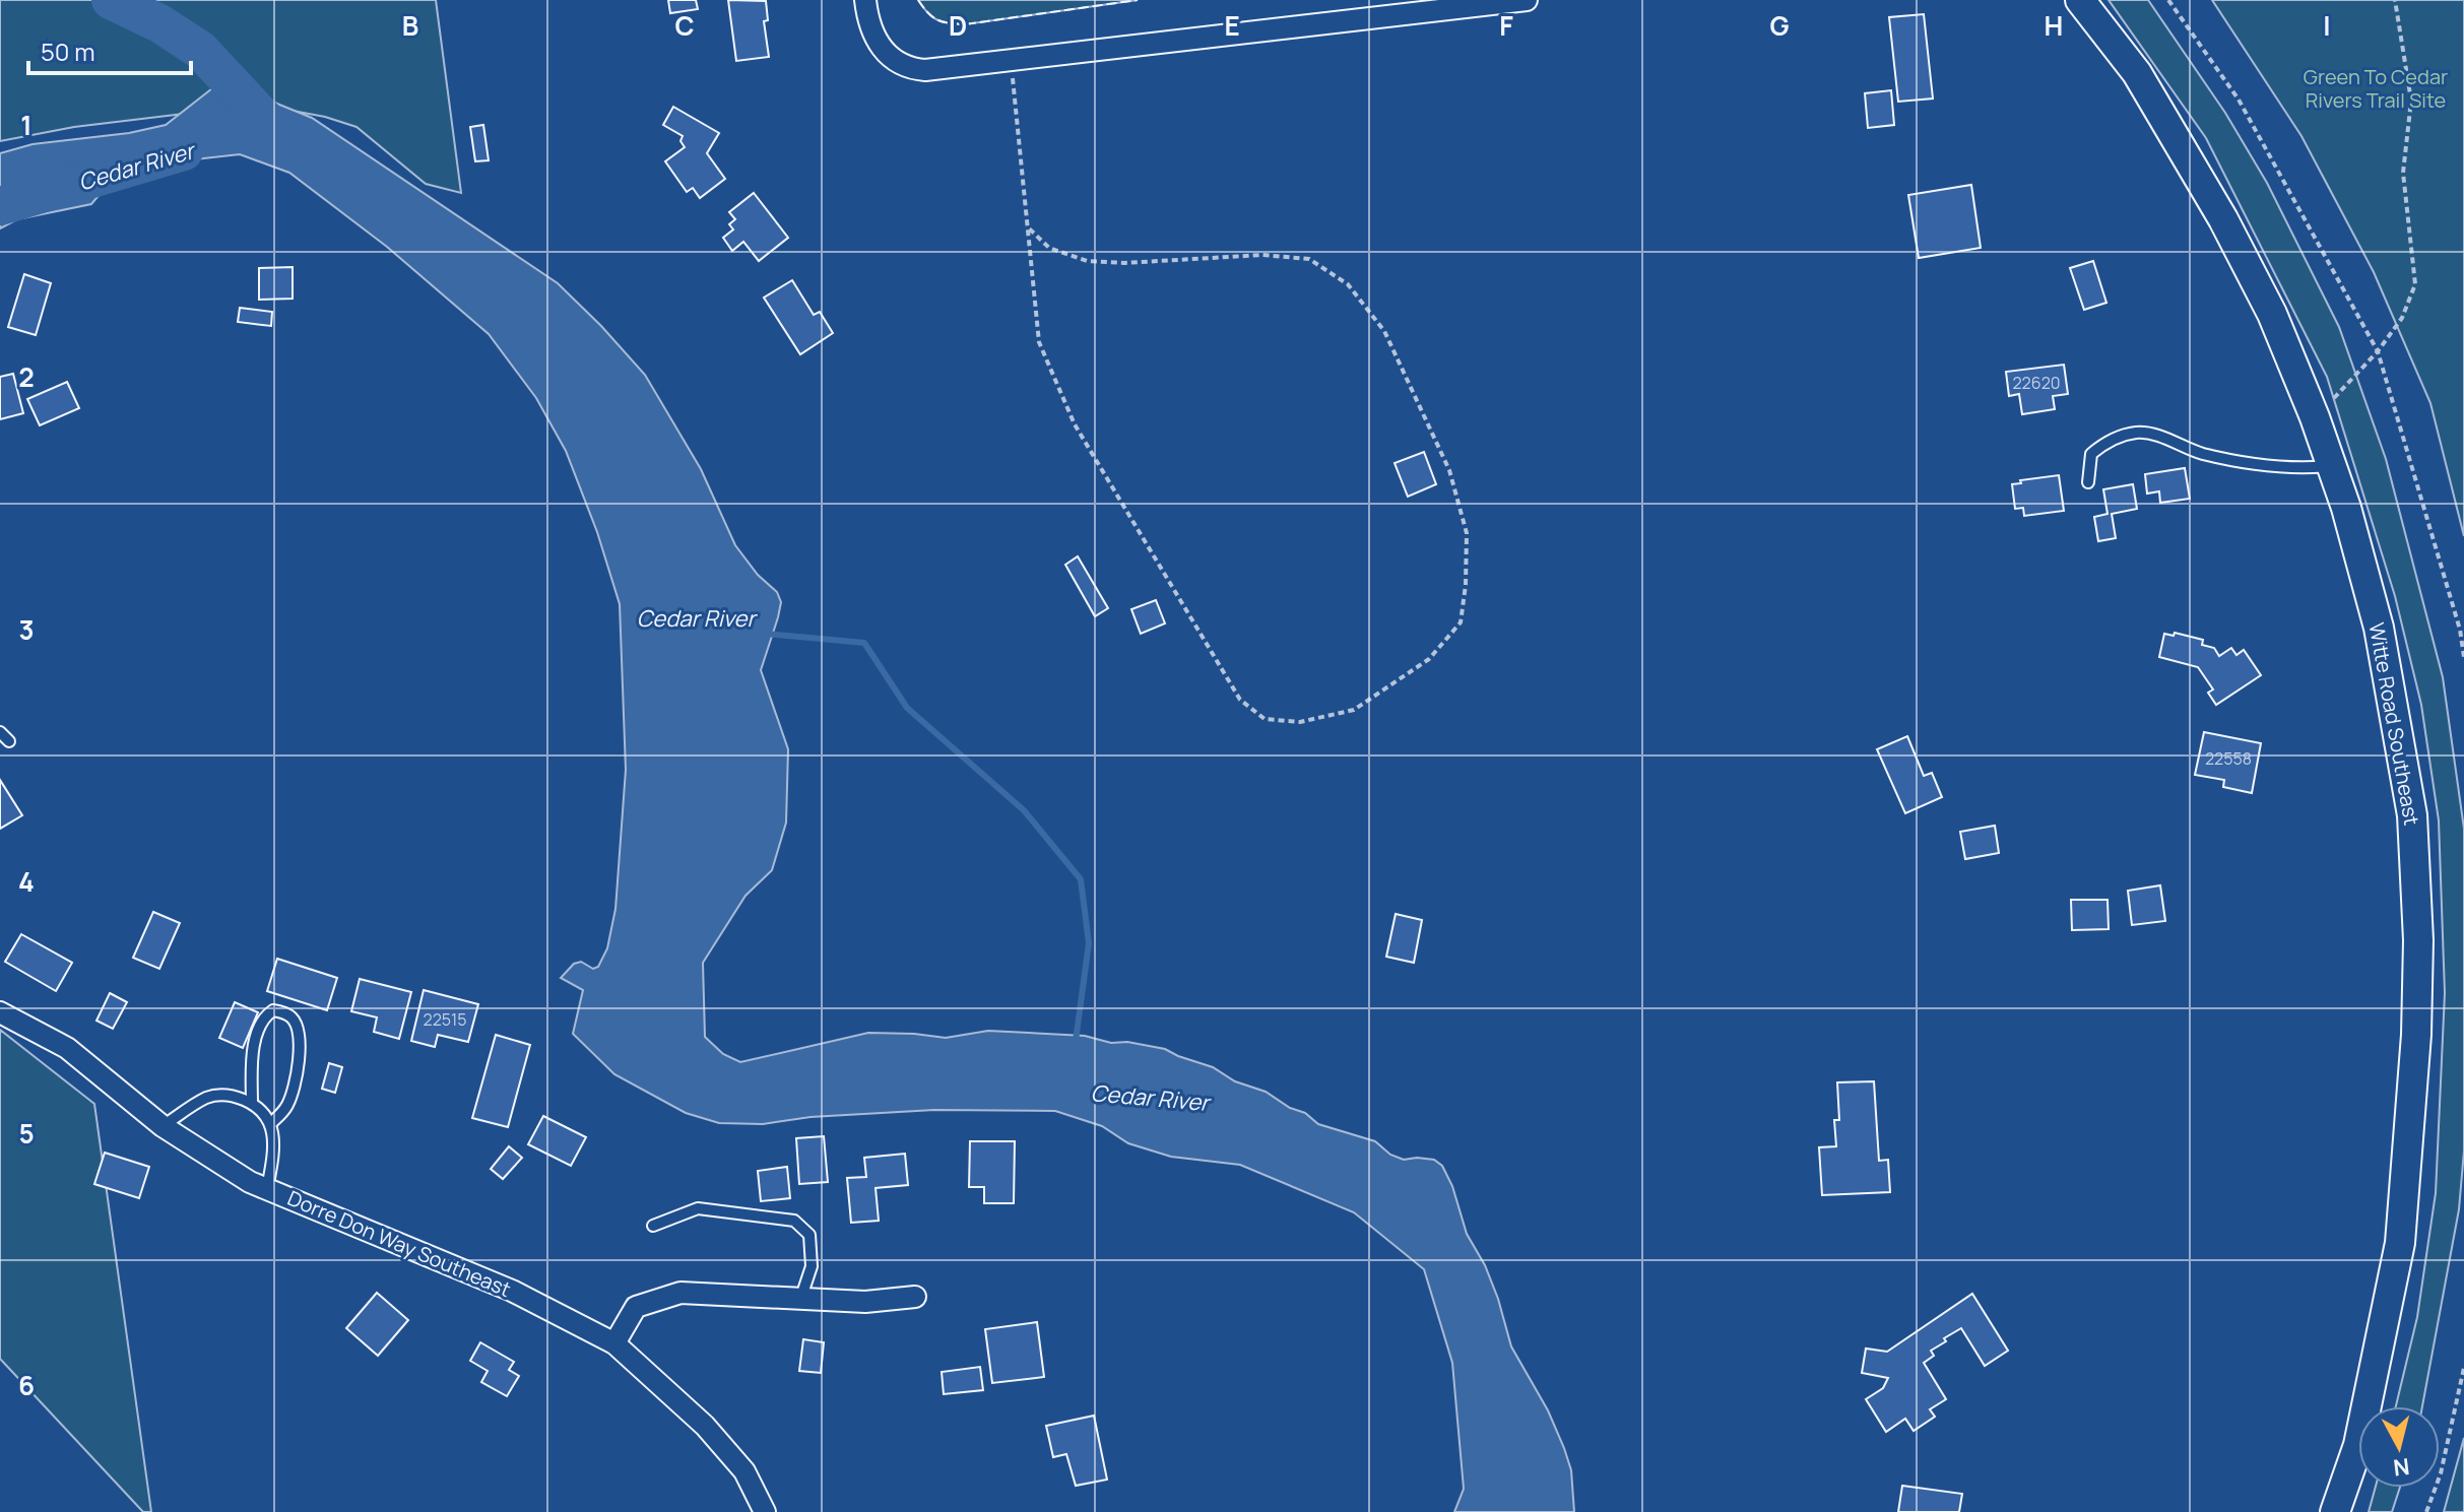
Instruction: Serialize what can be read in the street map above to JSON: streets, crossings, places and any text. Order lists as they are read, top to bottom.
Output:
{
  "streets": {
    "street": ["Witte Road Southeast", "Dorre Don Way Southeast"]
  },
  "water": ["Cedar River"],
  "parks": ["Green To Cedar Rivers Trail Site"],
  "house_numbers": ["22620", "22558", "22515"],
  "scale_bar": "50 m",
  "north": "bottom",
  "grid": {
    "columns": [
      "B",
      "C",
      "D",
      "E",
      "F",
      "G",
      "H",
      "I"
    ],
    "rows": [
      "1",
      "2",
      "3",
      "4",
      "5",
      "6"
    ]
  }
}
